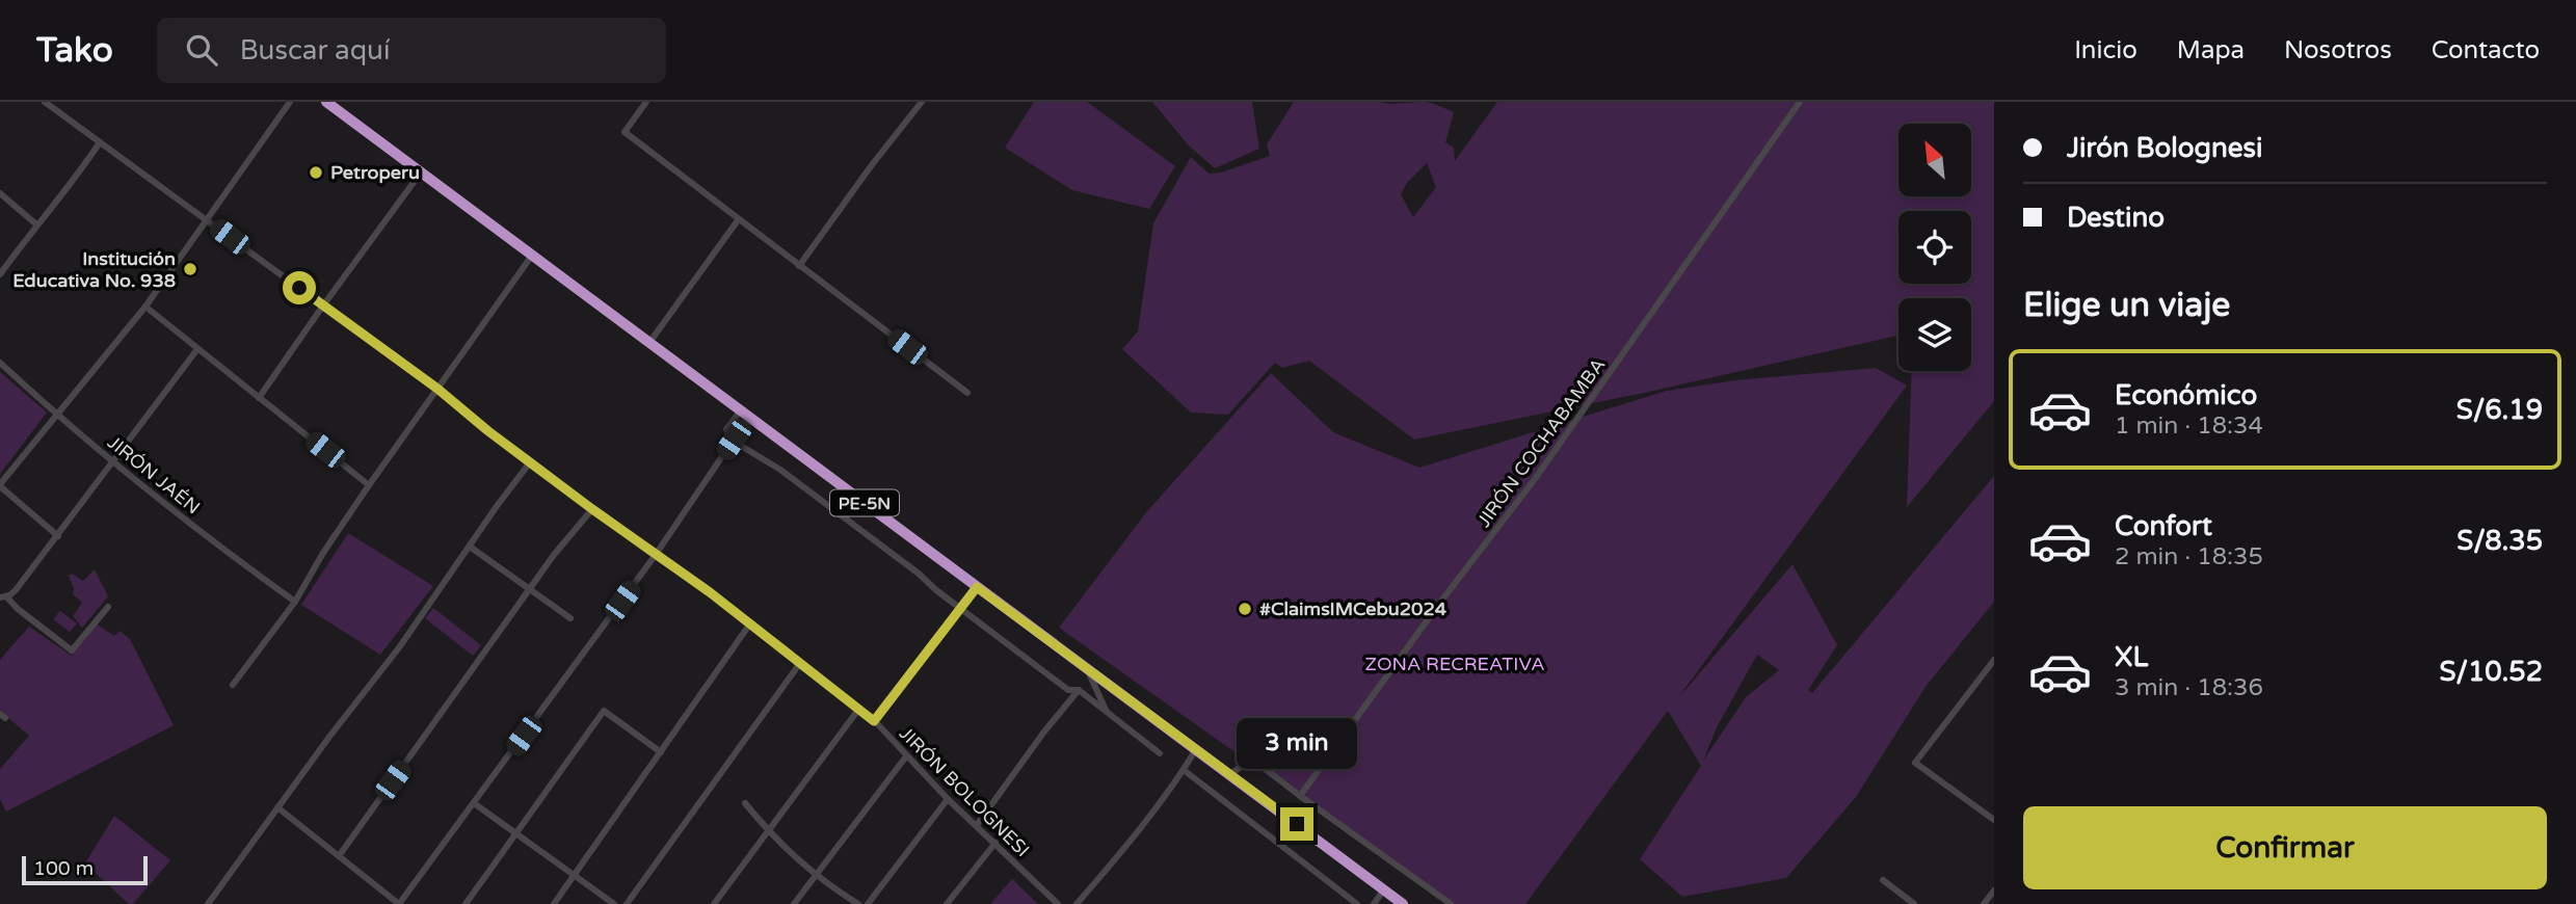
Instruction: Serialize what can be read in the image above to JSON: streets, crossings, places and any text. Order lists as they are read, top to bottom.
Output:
{
  "streets": {
    "highway": ["PE-5N"],
    "street": ["JIRÓN COCHABAMBA", "JIRÓN JAÉN", "JIRÓN BOLOGNESI"]
  },
  "parks": ["ZONA RECREATIVA"],
  "places": ["Petroperu", "Institución Educativa No. 938", "#ClaimsIMCebu2024"],
  "scale_bar": "100 m",
  "north": "top left",
  "page": {
    "header": "Tako",
    "search": "Buscar aquí",
    "nav": [
      "Inicio",
      "Mapa",
      "Nosotros",
      "Contacto"
    ],
    "banner": ["Jirón Bolognesi", "Destino"],
    "heading": "Elige un viaje",
    "list": [
      {
        "name": "Económico",
        "note": "1 min · 18:34",
        "value": "S/6.19"
      },
      {
        "name": "Confort",
        "note": "2 min · 18:35",
        "value": "S/8.35"
      },
      {
        "name": "XL",
        "note": "3 min · 18:36",
        "value": "S/10.52"
      }
    ],
    "bubble": "3 min",
    "buttons": "Confirmar",
    "scale": "100 m"
  }
}
